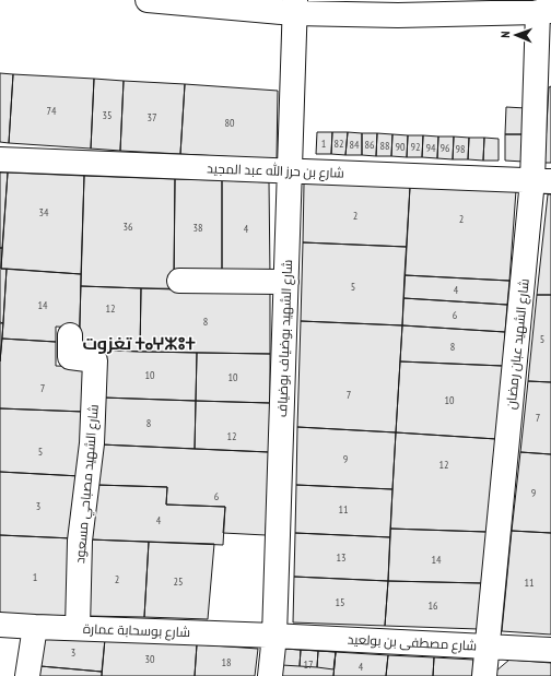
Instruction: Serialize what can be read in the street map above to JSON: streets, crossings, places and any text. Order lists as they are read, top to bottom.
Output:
{
  "streets": {
    "main road": [
      "شارع بن حرز الله عبد المجيد",
      "شارع الشهيد بوضياف بوضياف",
      "شارع الشهيد عبان رمضان",
      "شارع الشهيد مصباحي مسعود",
      "شارع بوسحابة عمارة",
      "شارع مصطفى بن بولعيد"
    ]
  },
  "crossings": [
    ["شارع بن حرز الله عبد المجيد", "شارع الشهيد بوضياف بوضياف"],
    ["شارع بن حرز الله عبد المجيد", "شارع الشهيد عبان رمضان"],
    ["شارع الشهيد بوضياف بوضياف", "شارع بوسحابة عمارة"],
    ["شارع الشهيد بوضياف بوضياف", "شارع مصطفى بن بولعيد"],
    ["شارع الشهيد عبان رمضان", "شارع مصطفى بن بولعيد"],
    ["شارع الشهيد مصباحي مسعود", "شارع بوسحابة عمارة"],
    ["شارع بوسحابة عمارة", "شارع مصطفى بن بولعيد"]
  ],
  "districts": ["تغزوت ⵜⴰⵖⵣⵓⵜ"],
  "house_numbers": [
    "74",
    "35",
    "37",
    "80",
    "1",
    "82",
    "84",
    "86",
    "88",
    "90",
    "92",
    "94",
    "96",
    "98",
    "34",
    "2",
    "2",
    "36",
    "38",
    "4",
    "5",
    "4",
    "14",
    "12",
    "6",
    "8",
    "5",
    "8",
    "10",
    "10",
    "7",
    "7",
    "10",
    "7",
    "8",
    "12",
    "5",
    "9",
    "12",
    "9",
    "6",
    "3",
    "11",
    "4",
    "13",
    "14",
    "1",
    "2",
    "25",
    "11",
    "15",
    "16",
    "3",
    "30",
    "18",
    "17",
    "4"
  ],
  "north": "left"
}
